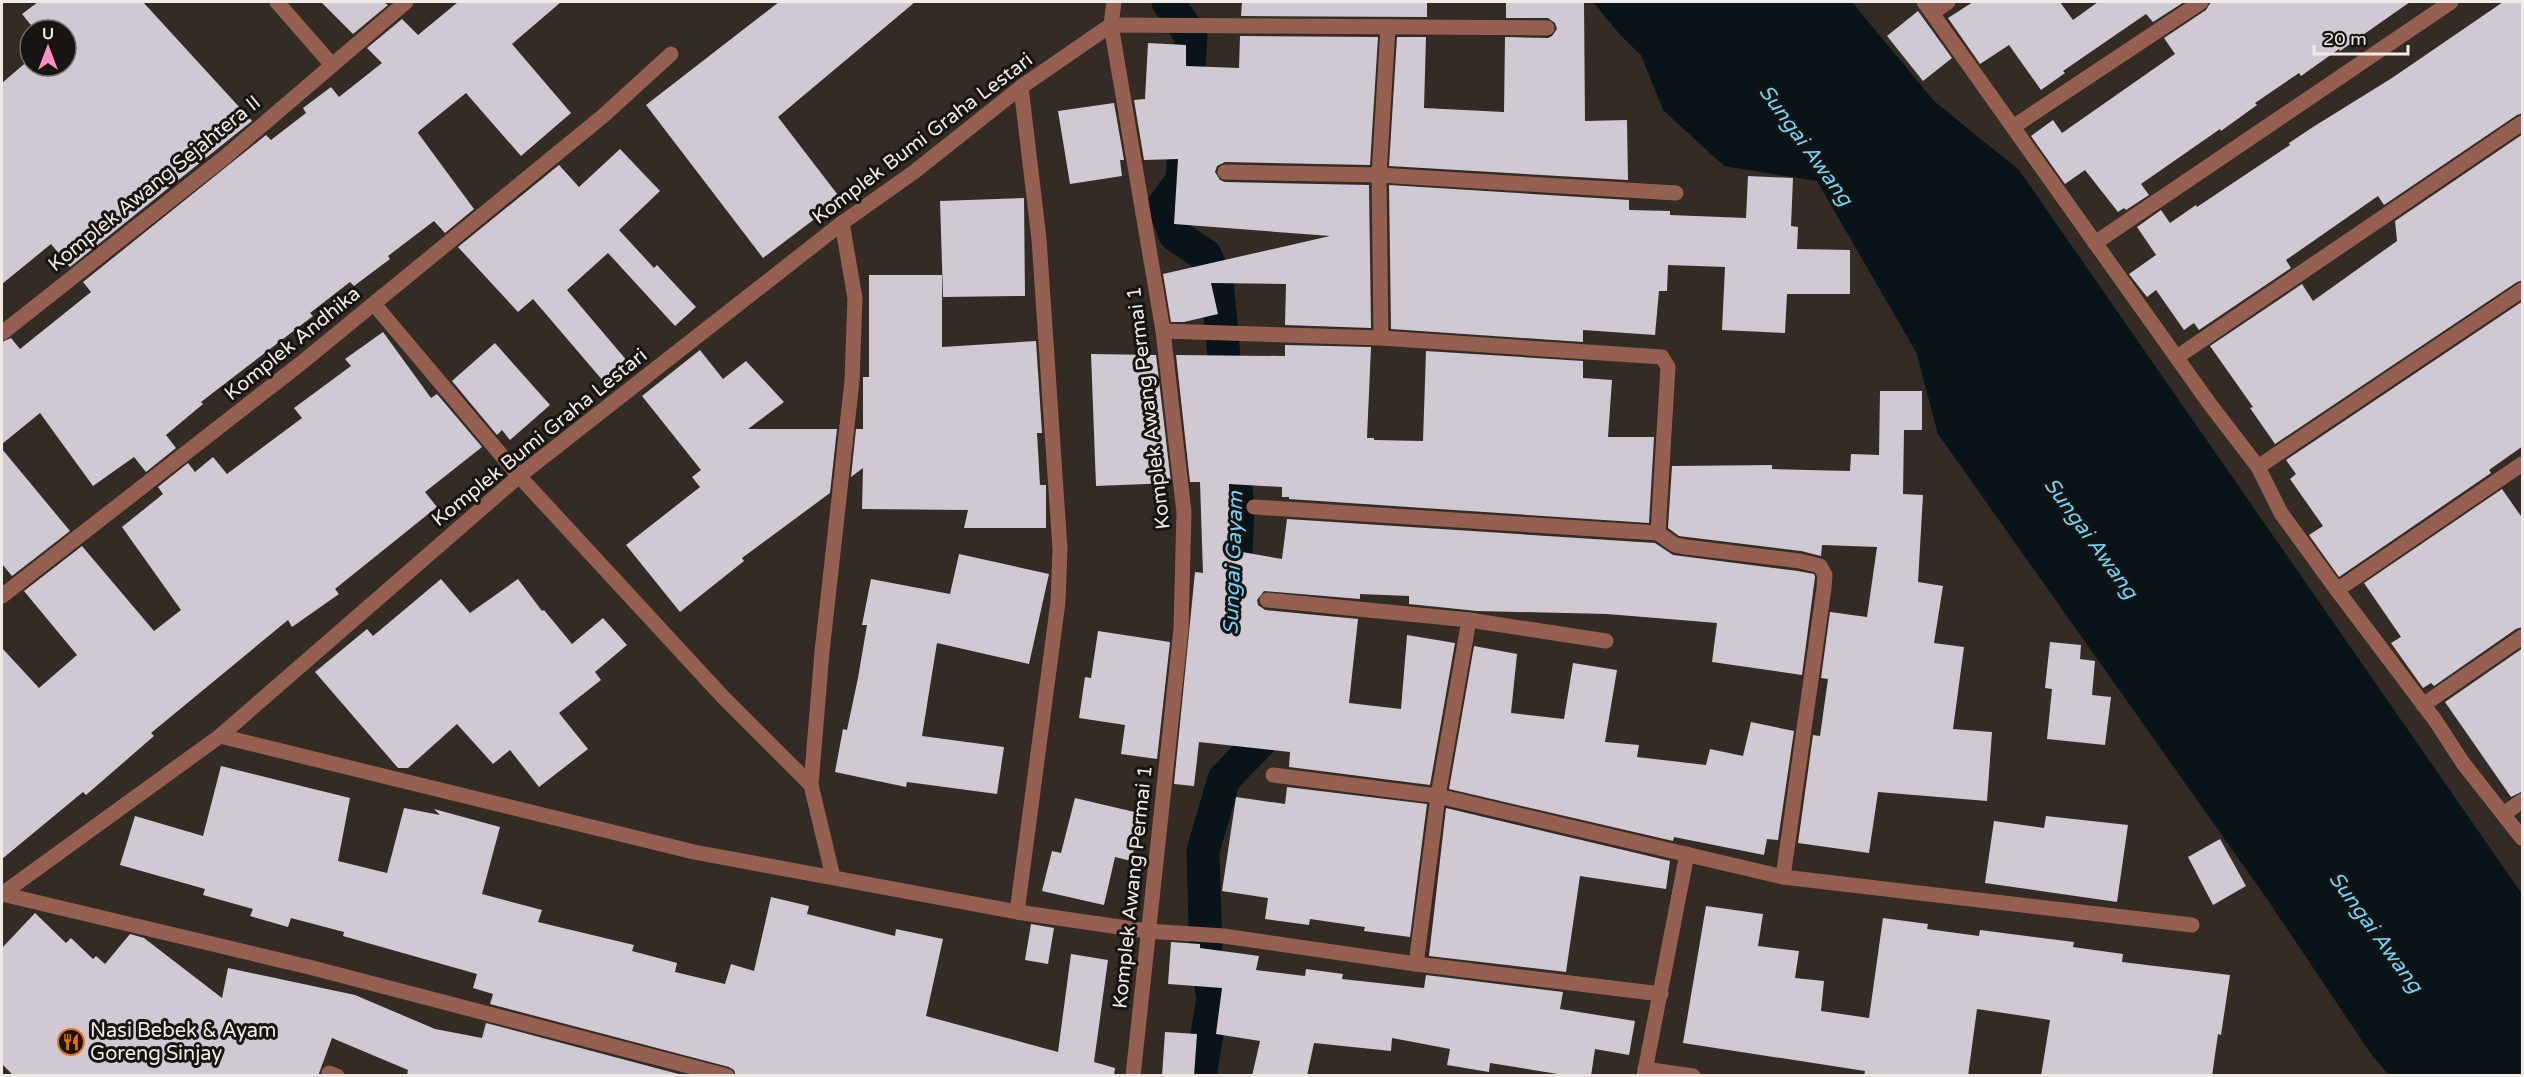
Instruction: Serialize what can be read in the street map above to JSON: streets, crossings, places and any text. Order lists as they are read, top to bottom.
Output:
{
  "streets": {
    "street": [
      "Komplek Bumi Graha Lestari",
      "Komplek Awang Sejahtera II",
      "Komplek Andhika",
      "Komplek Awang Permai 1"
    ]
  },
  "crossings": [
    ["Komplek Bumi Graha Lestari", "Komplek Awang Permai 1"]
  ],
  "water": ["Sungai Awang", "Sungai Gayam"],
  "places": {
    "restaurant": ["Nasi Bebek & Ayam Goreng Sinjay"]
  },
  "scale_bar": "20 m",
  "north": "top"
}
